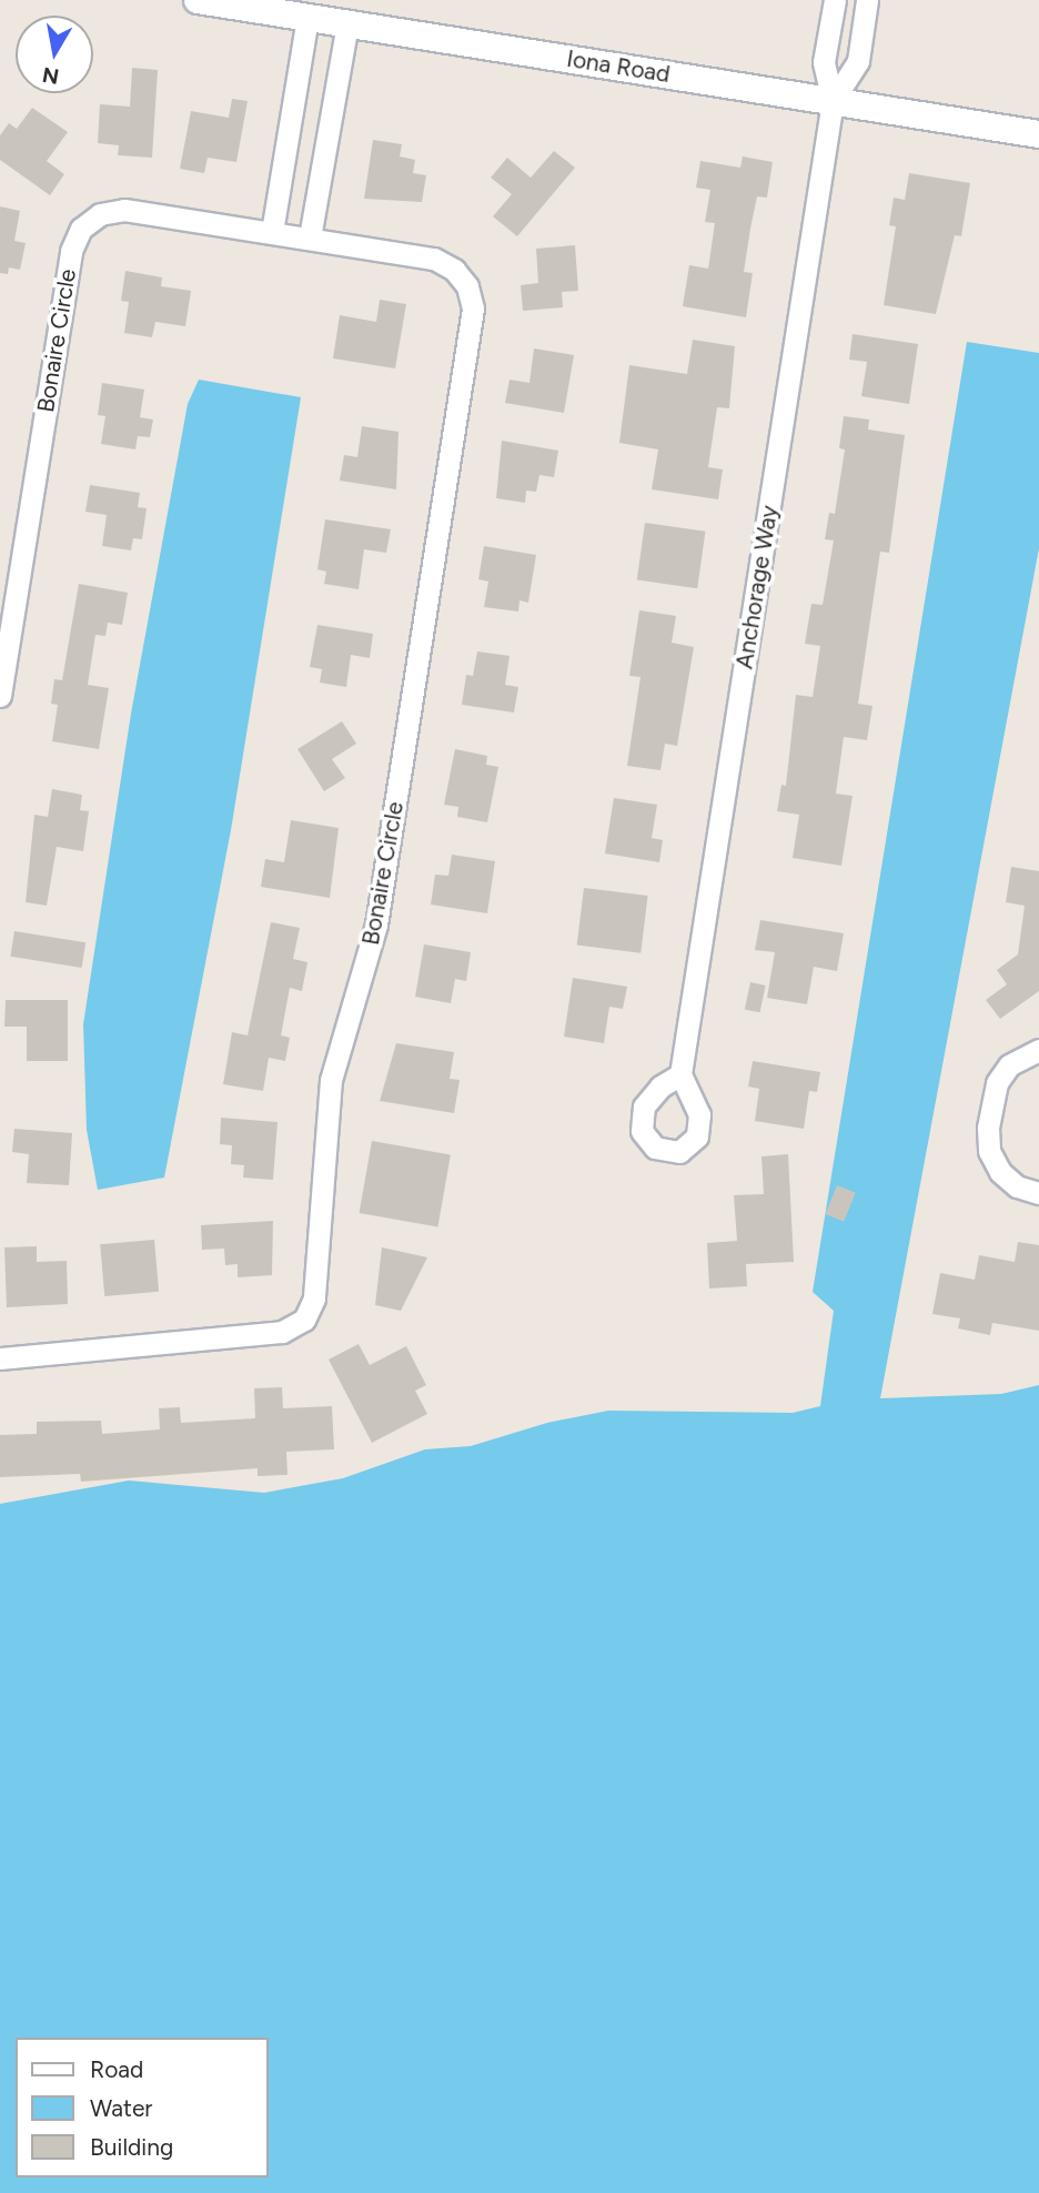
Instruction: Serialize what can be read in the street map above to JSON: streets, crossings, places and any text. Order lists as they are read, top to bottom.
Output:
{
  "streets": {
    "street": ["Iona Road", "Bonaire Circle", "Anchorage Way"]
  },
  "crossings": [
    ["Iona Road", "Anchorage Way"]
  ],
  "legend": ["Road", "Water", "Building"],
  "north": "bottom"
}
